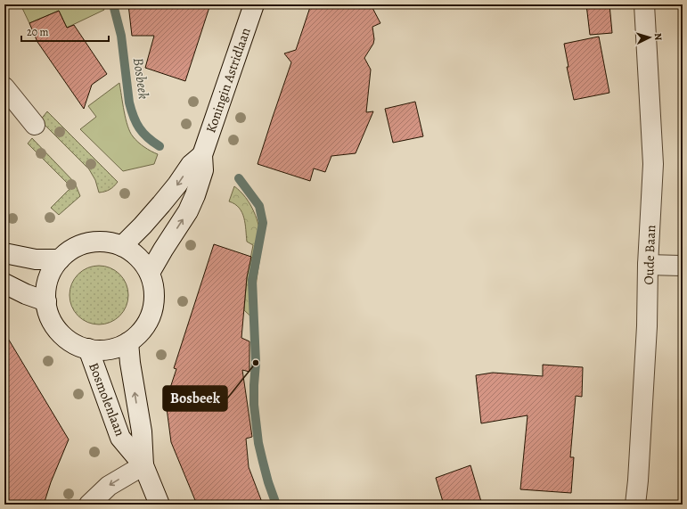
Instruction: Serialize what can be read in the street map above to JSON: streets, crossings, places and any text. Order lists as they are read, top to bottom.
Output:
{
  "streets": {
    "main road": ["Koningin Astridlaan", "Oude Baan", "Bosmolenlaan"]
  },
  "crossings": [
    ["Koningin Astridlaan", "Bosmolenlaan"]
  ],
  "water": ["Bosbeek"],
  "places": ["Bosbeek"],
  "scale_bar": "20 m",
  "north": "right"
}
